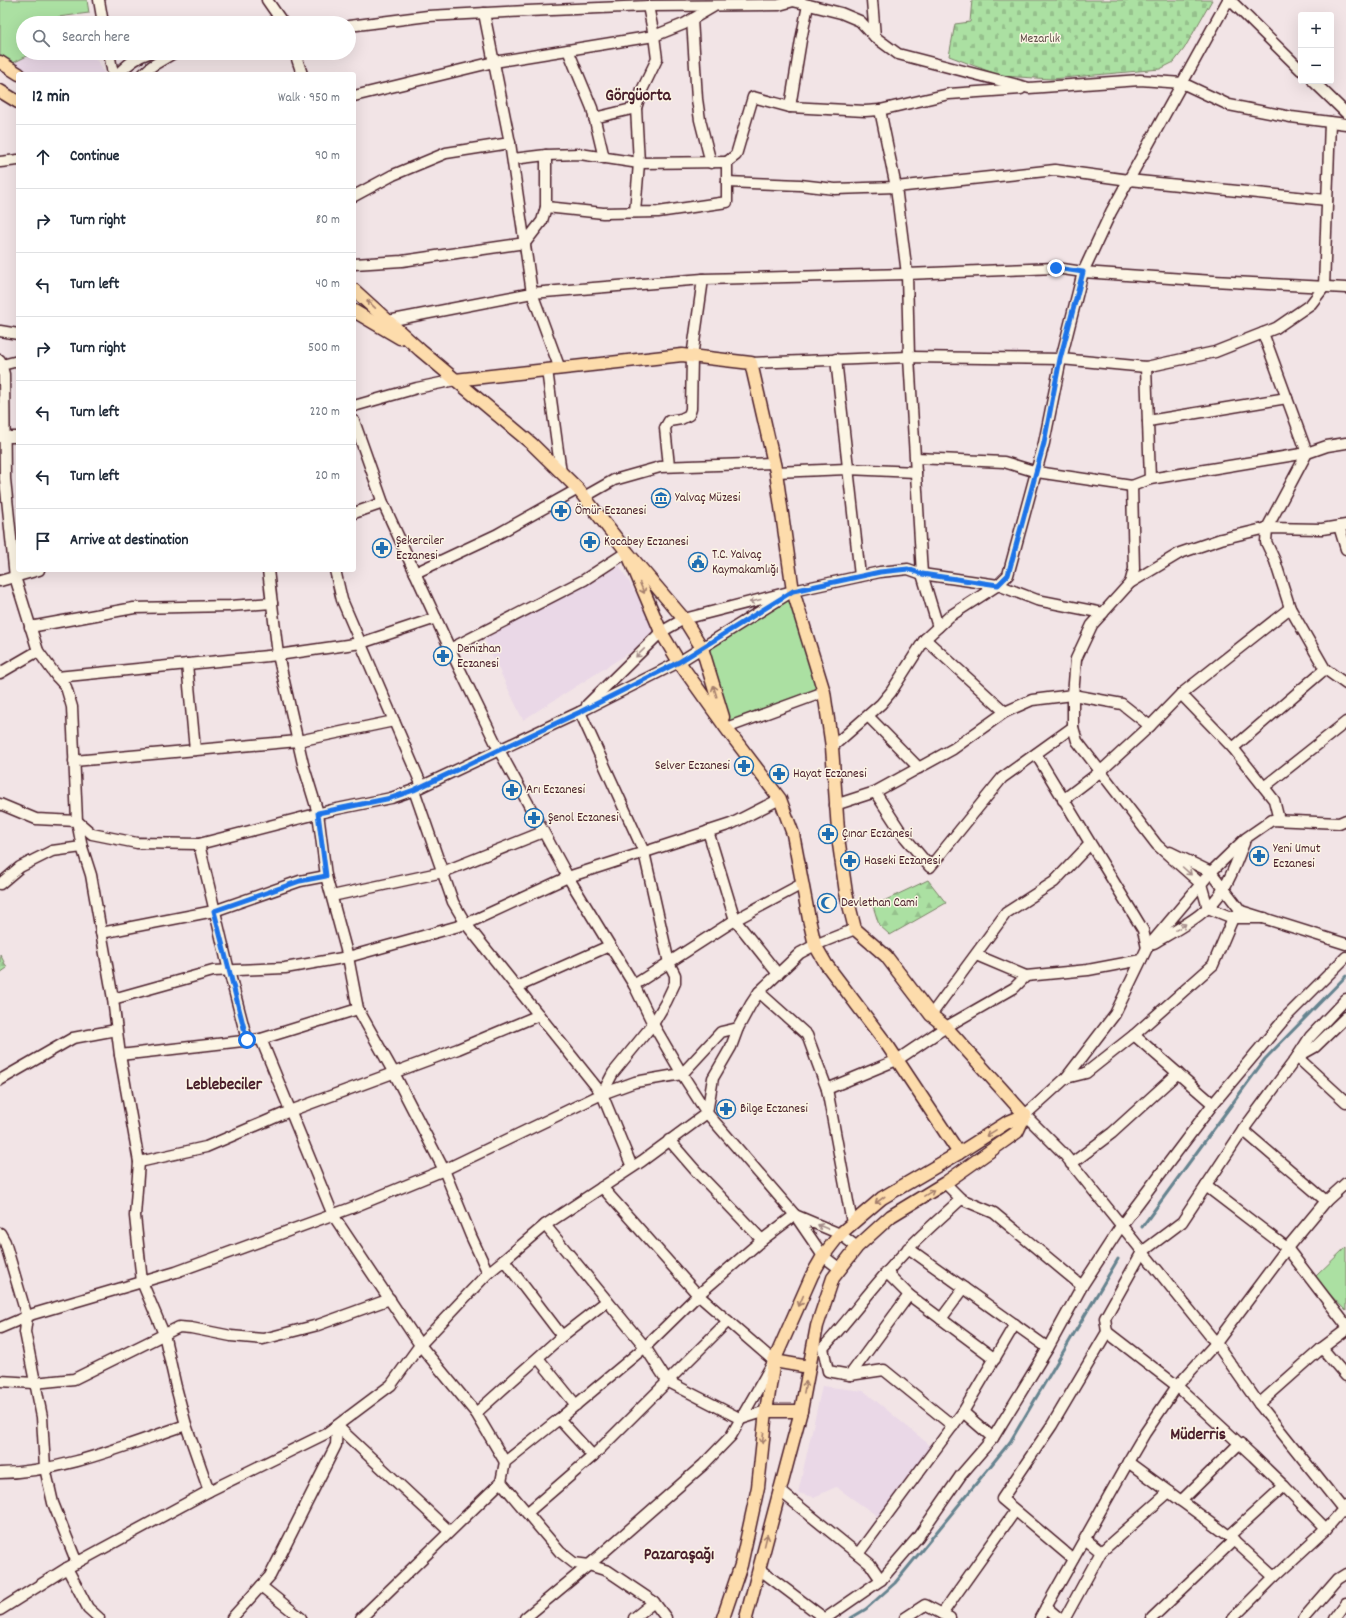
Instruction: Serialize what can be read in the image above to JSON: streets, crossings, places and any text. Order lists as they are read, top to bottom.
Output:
{
  "districts": [
    "Görgüorta",
    "Leblebeciler",
    "Müderris",
    "Pazaraşağı"
  ],
  "parks": ["Mezarlık"],
  "places": {
    "museum": ["Yalvaç Müzesi"],
    "pharmacy": [
      "Ömür Eczanesi",
      "Kocabey Eczanesi",
      "Şekerciler Eczanesi",
      "Denizhan Eczanesi",
      "Selver Eczanesi",
      "Hayat Eczanesi",
      "Arı Eczanesi",
      "Şenol Eczanesi",
      "Çınar Eczanesi",
      "Yeni Umut Eczanesi",
      "Haseki Eczanesi",
      "Bilge Eczanesi"
    ],
    "public building": ["T.C. Yalvaç Kaymakamlığı"],
    "mosque": ["Devlethan Cami"]
  },
  "page": {
    "map_buttons": ["+", "−"],
    "search": "Search here",
    "heading": ["12 min", "Walk · 950 m"],
    "list": [
      ["Continue", "90 m"],
      ["Turn right", "80 m"],
      ["Turn left", "40 m"],
      ["Turn right", "500 m"],
      ["Turn left", "220 m"],
      ["Turn left", "20 m"],
      "Arrive at destination"
    ]
  }
}
